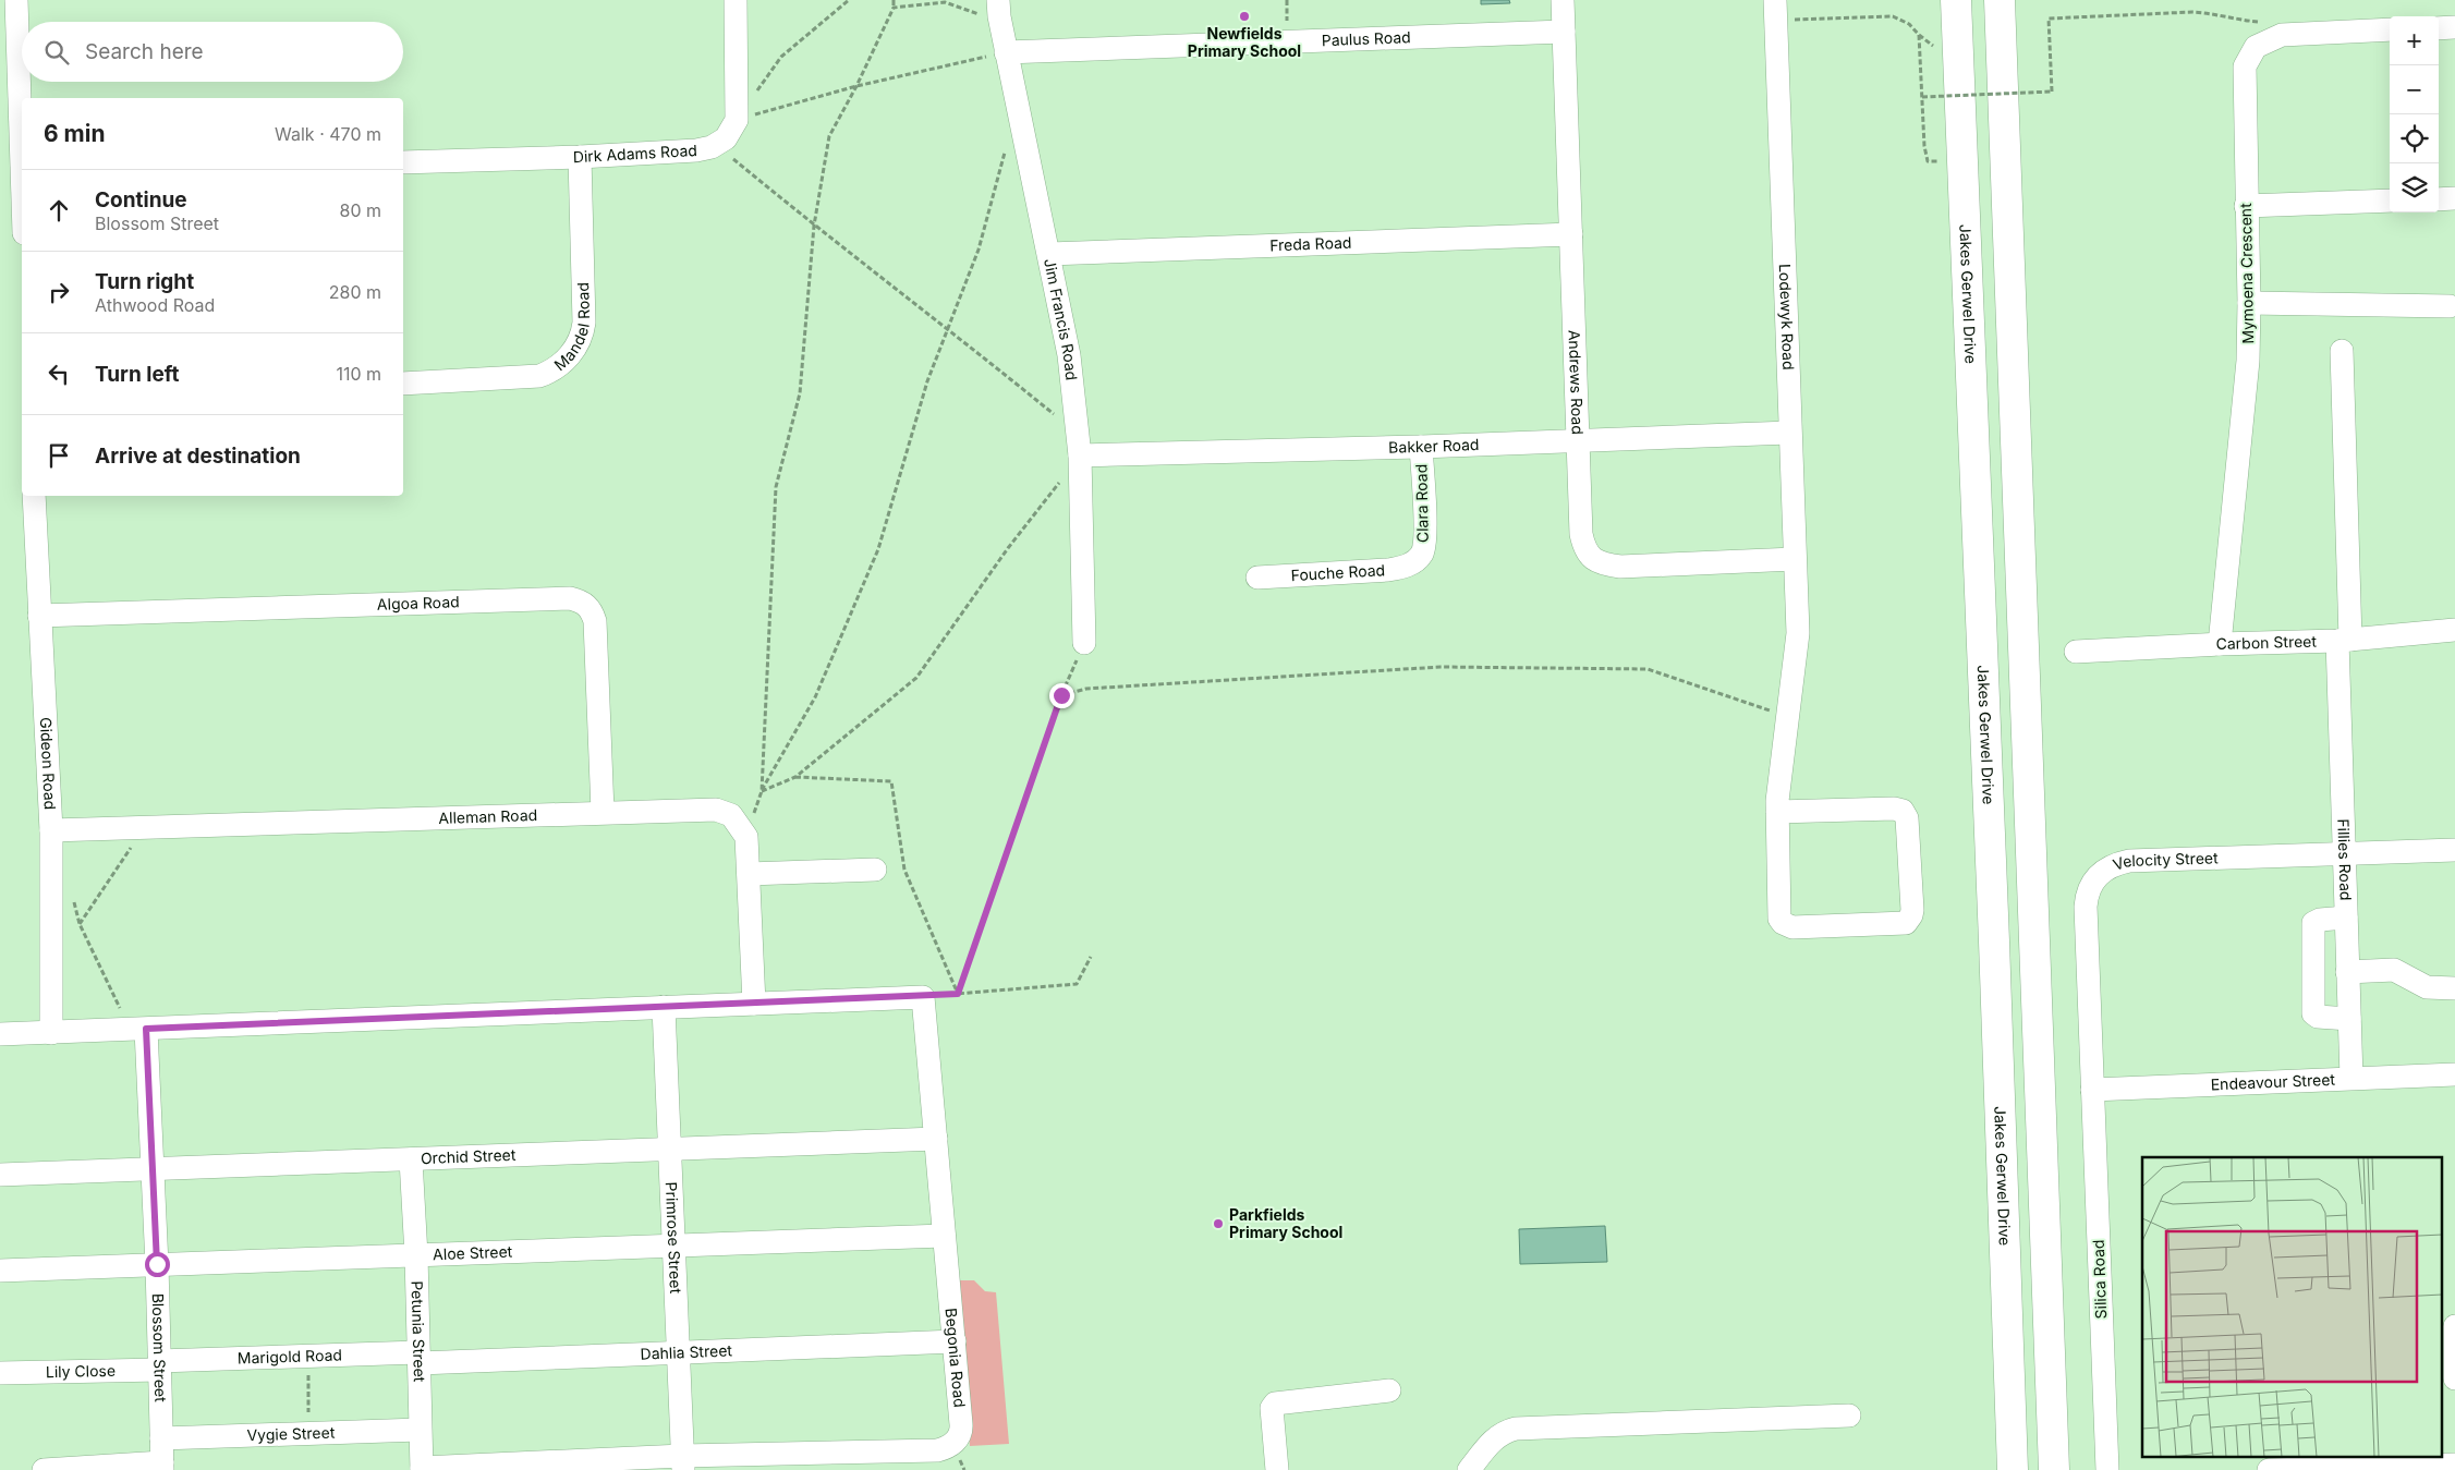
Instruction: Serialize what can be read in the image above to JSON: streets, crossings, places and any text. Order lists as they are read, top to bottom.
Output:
{
  "streets": {
    "highway": ["Jakes Gerwel Drive"],
    "street": [
      "Paulus Road",
      "Dirk Adams Road",
      "Freda Road",
      "Mymoena Crescent",
      "Lodewyk Road",
      "Jim Francis Road",
      "Mandel Road",
      "Andrews Road",
      "Bakker Road",
      "Clara Road",
      "Fouche Road",
      "Algoa Road",
      "Carbon Street",
      "Gideon Road",
      "Alleman Road",
      "Fillies Road",
      "Velocity Street",
      "Endeavour Street",
      "Orchid Street",
      "Primrose Street",
      "Aloe Street",
      "Silica Road",
      "Petunia Street",
      "Blossom Street",
      "Dahlia Street",
      "Marigold Road",
      "Begonia Road",
      "Lily Close",
      "Vygie Street"
    ]
  },
  "crossings": [
    ["Paulus Road", "Jim Francis Road"],
    ["Paulus Road", "Andrews Road"],
    ["Dirk Adams Road", "Mandel Road"],
    ["Freda Road", "Jim Francis Road"],
    ["Freda Road", "Andrews Road"],
    ["Mymoena Crescent", "Carbon Street"],
    ["Lodewyk Road", "Andrews Road"],
    ["Lodewyk Road", "Bakker Road"],
    ["Jim Francis Road", "Bakker Road"],
    ["Andrews Road", "Bakker Road"],
    ["Bakker Road", "Clara Road"],
    ["Clara Road", "Fouche Road"],
    ["Algoa Road", "Gideon Road"],
    ["Algoa Road", "Alleman Road"],
    ["Carbon Street", "Fillies Road"],
    ["Gideon Road", "Alleman Road"],
    ["Fillies Road", "Velocity Street"],
    ["Fillies Road", "Endeavour Street"],
    ["Velocity Street", "Endeavour Street"],
    ["Velocity Street", "Silica Road"],
    ["Endeavour Street", "Silica Road"],
    ["Orchid Street", "Primrose Street"],
    ["Orchid Street", "Petunia Street"],
    ["Orchid Street", "Blossom Street"],
    ["Orchid Street", "Begonia Road"],
    ["Primrose Street", "Aloe Street"],
    ["Primrose Street", "Dahlia Street"],
    ["Primrose Street", "Begonia Road"],
    ["Aloe Street", "Petunia Street"],
    ["Aloe Street", "Blossom Street"],
    ["Aloe Street", "Begonia Road"],
    ["Petunia Street", "Dahlia Street"],
    ["Petunia Street", "Marigold Road"],
    ["Petunia Street", "Begonia Road"],
    ["Petunia Street", "Vygie Street"],
    ["Blossom Street", "Marigold Road"],
    ["Blossom Street", "Lily Close"],
    ["Blossom Street", "Vygie Street"],
    ["Dahlia Street", "Marigold Road"],
    ["Dahlia Street", "Begonia Road"],
    ["Marigold Road", "Lily Close"]
  ],
  "places": ["Newfields Primary School", "Parkfields Primary School"],
  "page": {
    "map_buttons": ["+", "−"],
    "search": "Search here",
    "heading": ["6 min", "Walk · 470 m"],
    "list": [
      ["Continue", "Blossom Street", "80 m"],
      ["Turn right", "Athwood Road", "280 m"],
      ["Turn left", "110 m"],
      "Arrive at destination"
    ]
  }
}
